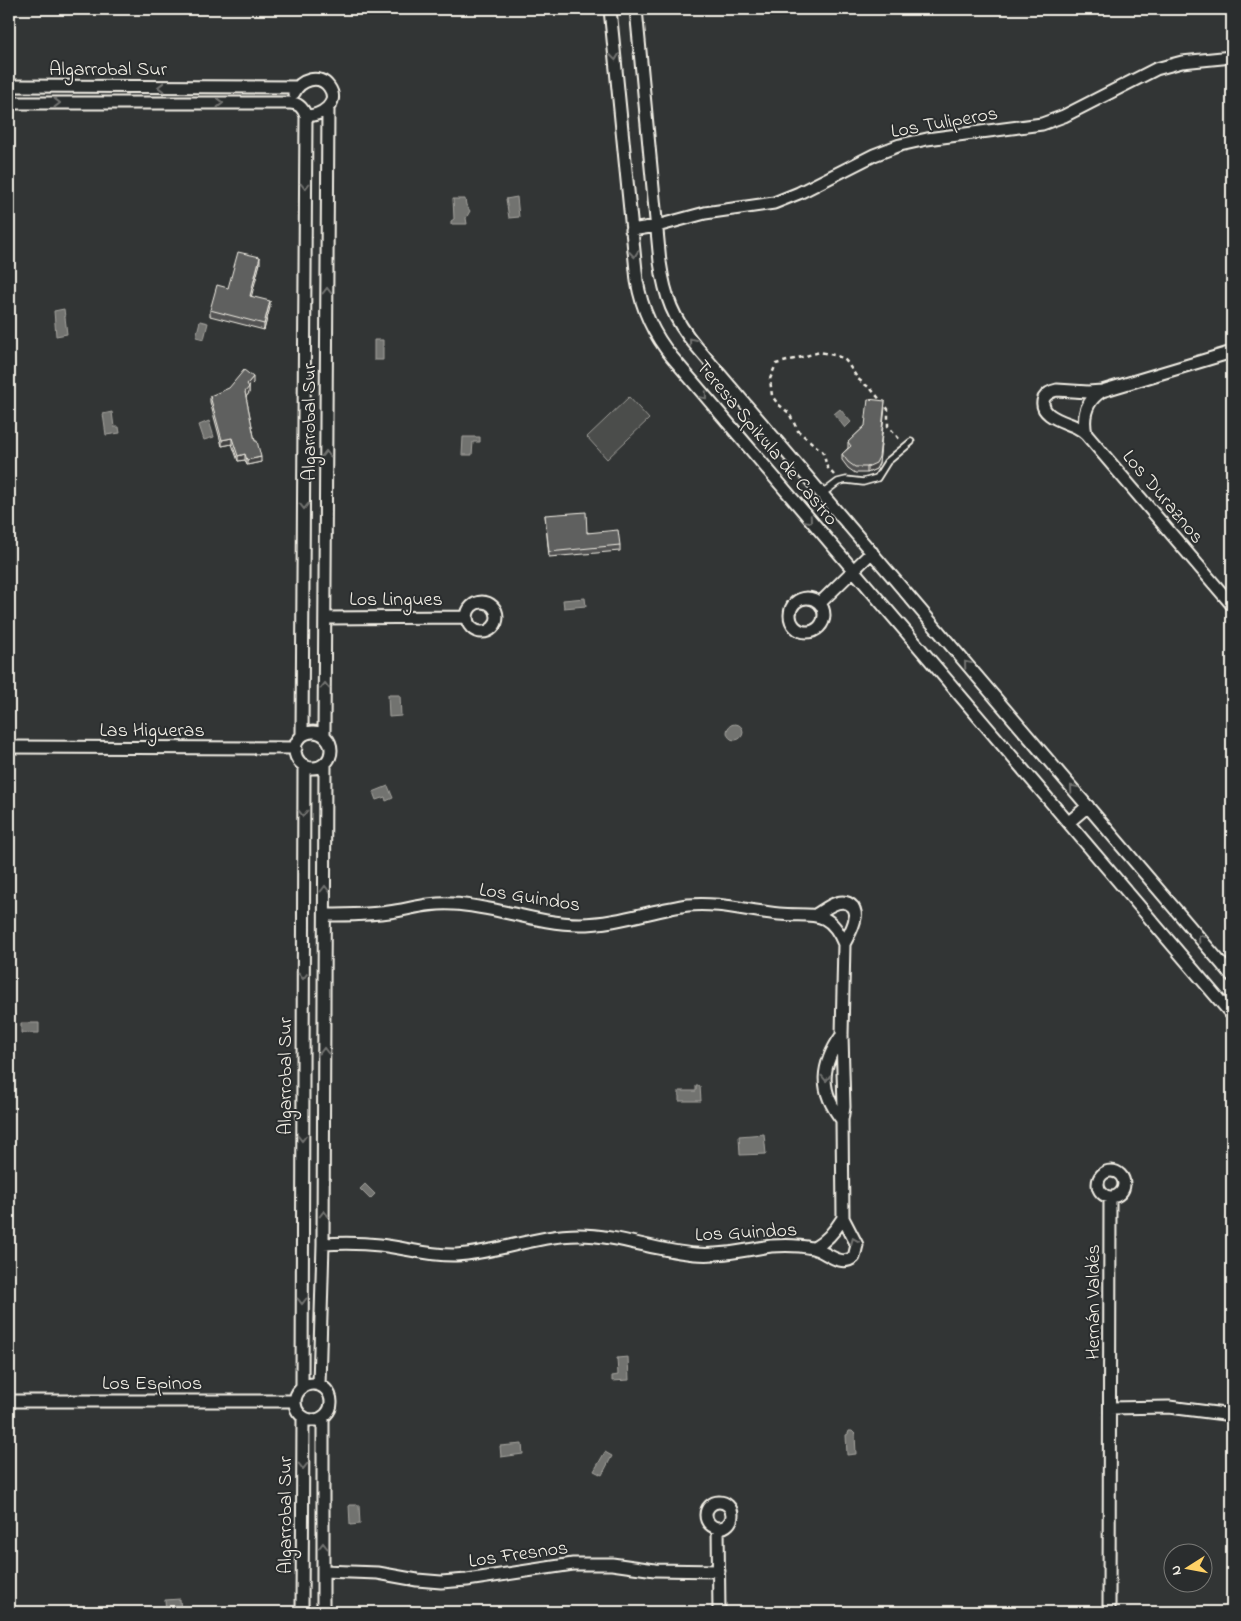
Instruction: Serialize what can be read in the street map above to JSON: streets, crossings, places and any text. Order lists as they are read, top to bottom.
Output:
{
  "streets": {
    "street": [
      "Algarrobal Sur",
      "Los Tuliperos",
      "Teresa Spikula de Castro",
      "Los Duraznos",
      "Los Lingues",
      "Las Higueras",
      "Los Guindos",
      "Hernán Valdés",
      "Los Espinos",
      "Los Fresnos"
    ]
  },
  "crossings": [
    ["Algarrobal Sur", "Los Lingues"],
    ["Algarrobal Sur", "Las Higueras"],
    ["Algarrobal Sur", "Los Guindos"],
    ["Algarrobal Sur", "Los Espinos"],
    ["Algarrobal Sur", "Los Fresnos"],
    ["Los Tuliperos", "Teresa Spikula de Castro"]
  ],
  "north": "left"
}
